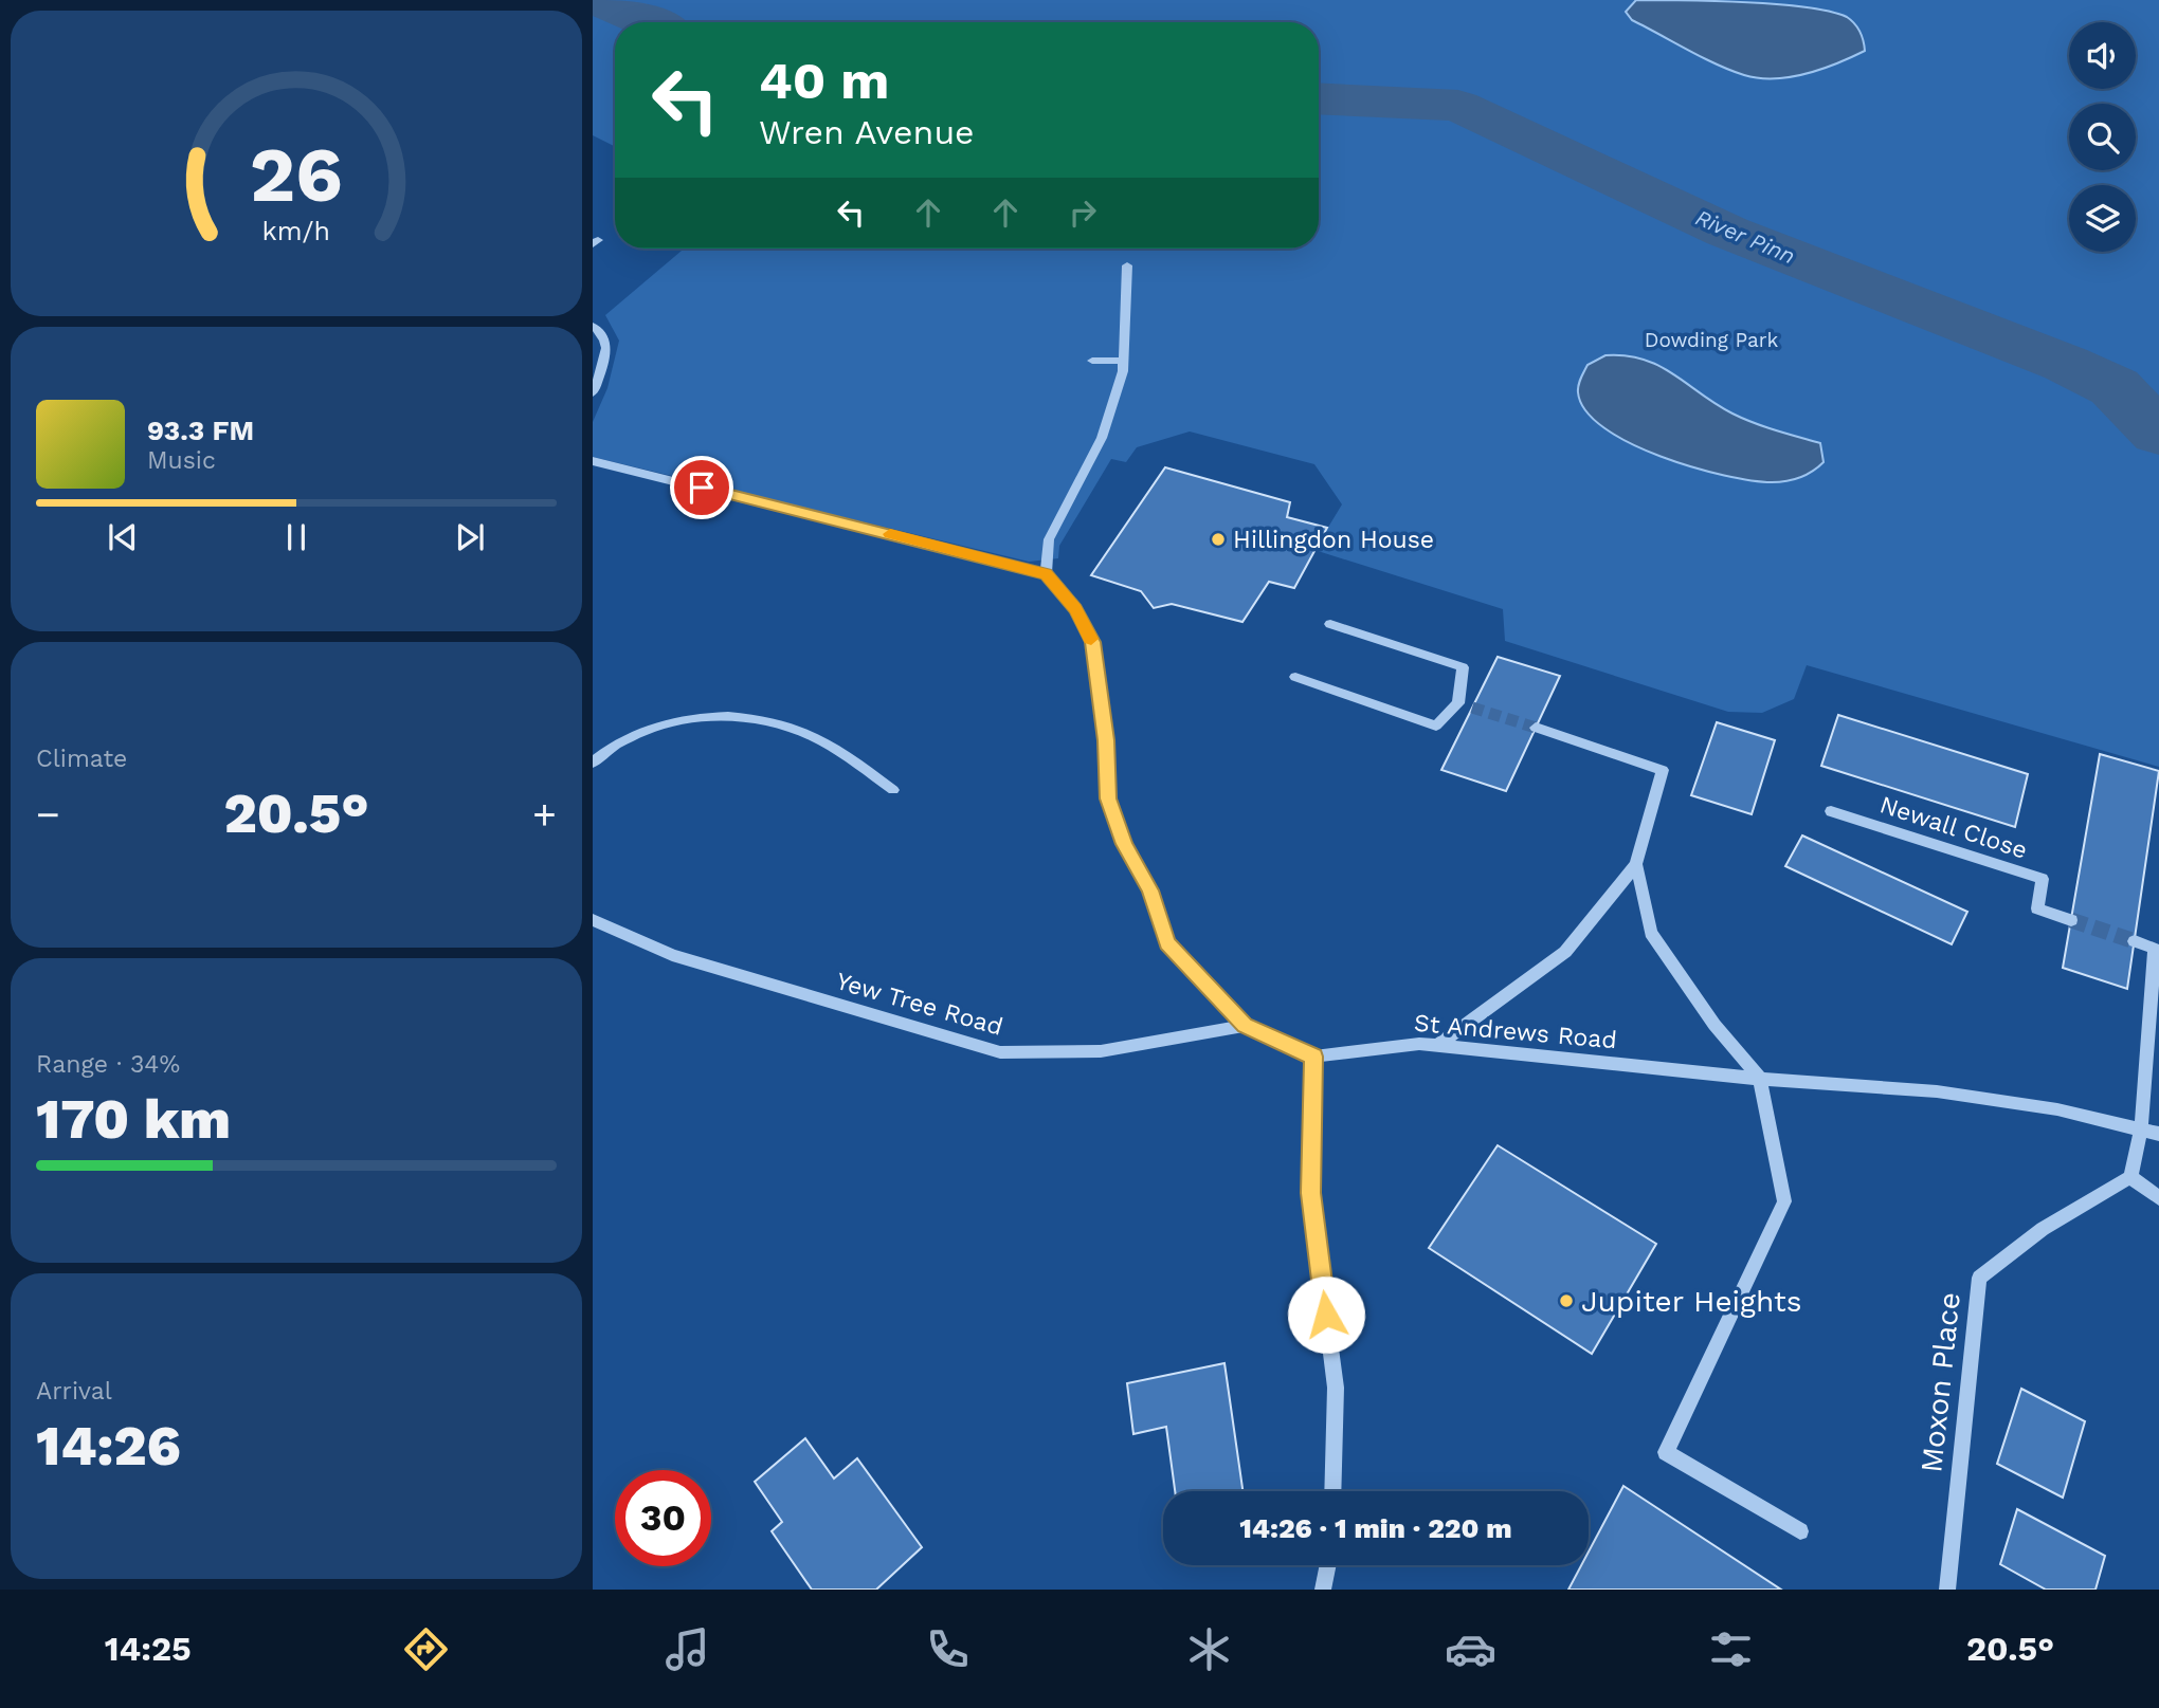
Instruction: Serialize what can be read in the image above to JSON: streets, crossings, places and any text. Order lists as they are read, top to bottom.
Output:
{
  "streets": {
    "street": [
      "Newall Close",
      "Yew Tree Road",
      "St Andrews Road",
      "Moxon Place"
    ]
  },
  "water": ["River Pinn"],
  "parks": ["Dowding Park"],
  "places": ["Hillingdon House", "Jupiter Heights"],
  "page": {
    "turn": ["40 m", "Wren Avenue"],
    "song": ["93.3 FM", "Music"],
    "tile": [
      "Climate",
      ["Range · 34%", "170 km"],
      ["Arrival", "14:26"]
    ],
    "heat": ["−", "20.5°", "+"],
    "limit": "30",
    "trip": "14:26 · 1 min · 220 m",
    "tabs": ["14:25", "20.5°"],
    "gauge": ["26", "km/h"]
  }
}
